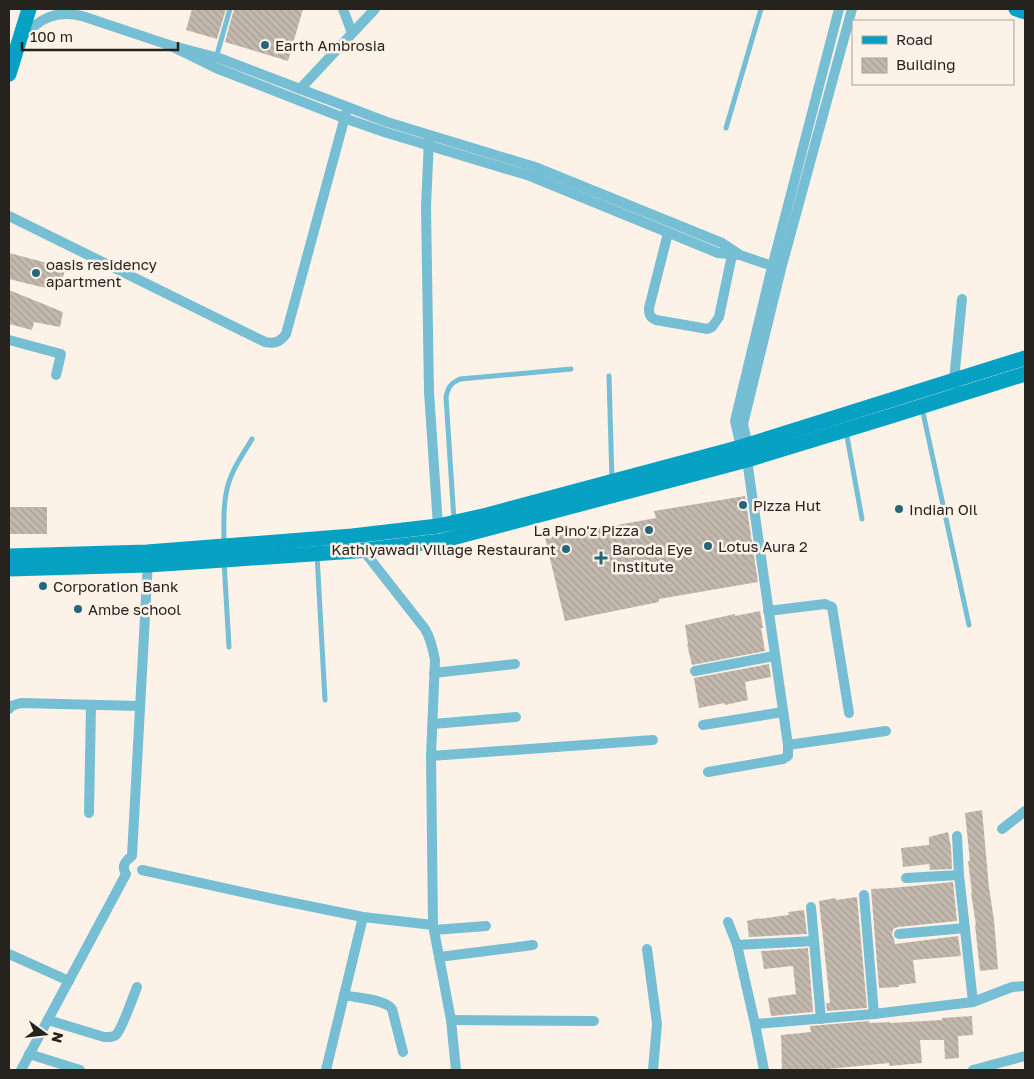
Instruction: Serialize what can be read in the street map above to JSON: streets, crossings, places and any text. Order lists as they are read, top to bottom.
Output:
{
  "places": {
    "other": [
      "Earth Ambrosia",
      "oasis residency apartment",
      "Pizza Hut",
      "Indian Oil",
      "La Pino'z Pizza",
      "Lotus Aura 2",
      "Kathiyawadi Village Restaurant",
      "Corporation Bank",
      "Ambe school"
    ],
    "health": ["Baroda Eye Institute"]
  },
  "legend": ["Road", "Building"],
  "scale_bar": "100 m",
  "north": "right"
}
